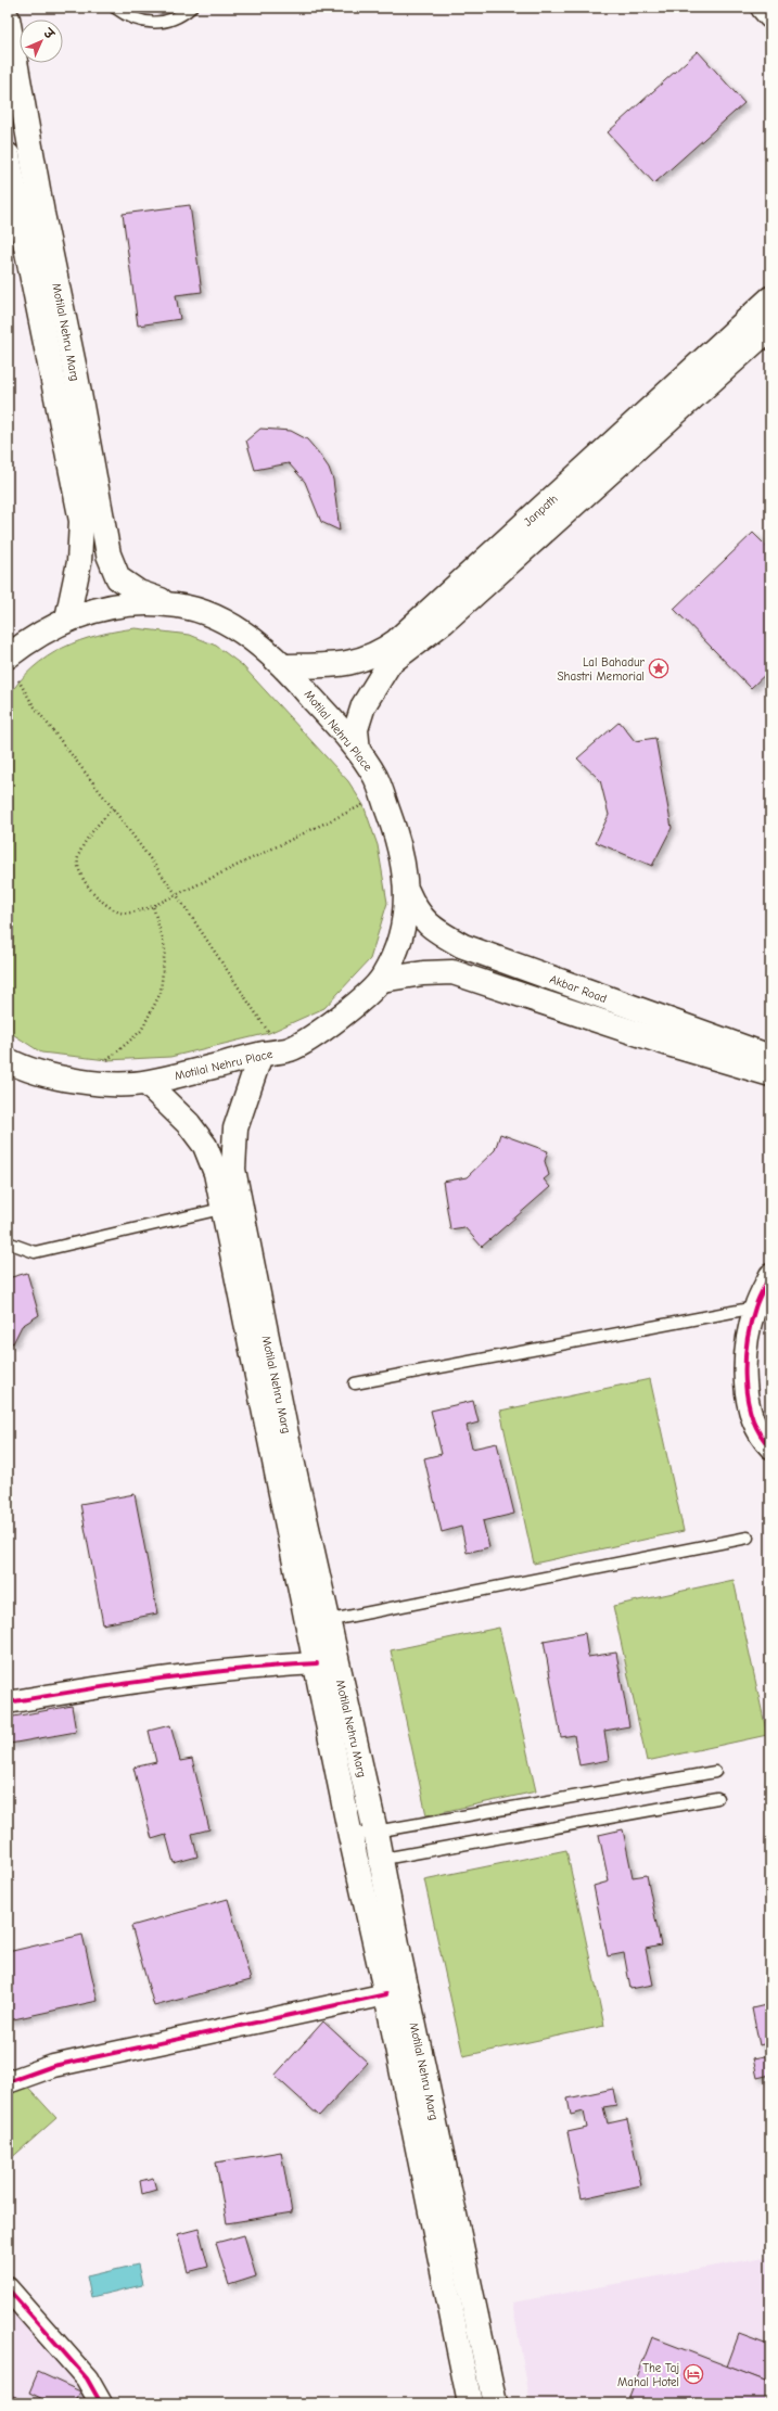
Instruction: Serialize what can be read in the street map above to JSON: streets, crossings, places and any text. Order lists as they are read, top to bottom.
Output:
{
  "streets": {
    "main road": [
      "Motilal Nehru Marg",
      "Janpath",
      "Motilal Nehru Place",
      "Akbar Road"
    ]
  },
  "crossings": [
    ["Motilal Nehru Marg", "Motilal Nehru Place"],
    ["Janpath", "Motilal Nehru Place"],
    ["Motilal Nehru Place", "Akbar Road"]
  ],
  "places": {
    "place": ["Lal Bahadur Shastri Memorial"],
    "hotel": ["The Taj Mahal Hotel"]
  },
  "north": "top right"
}
